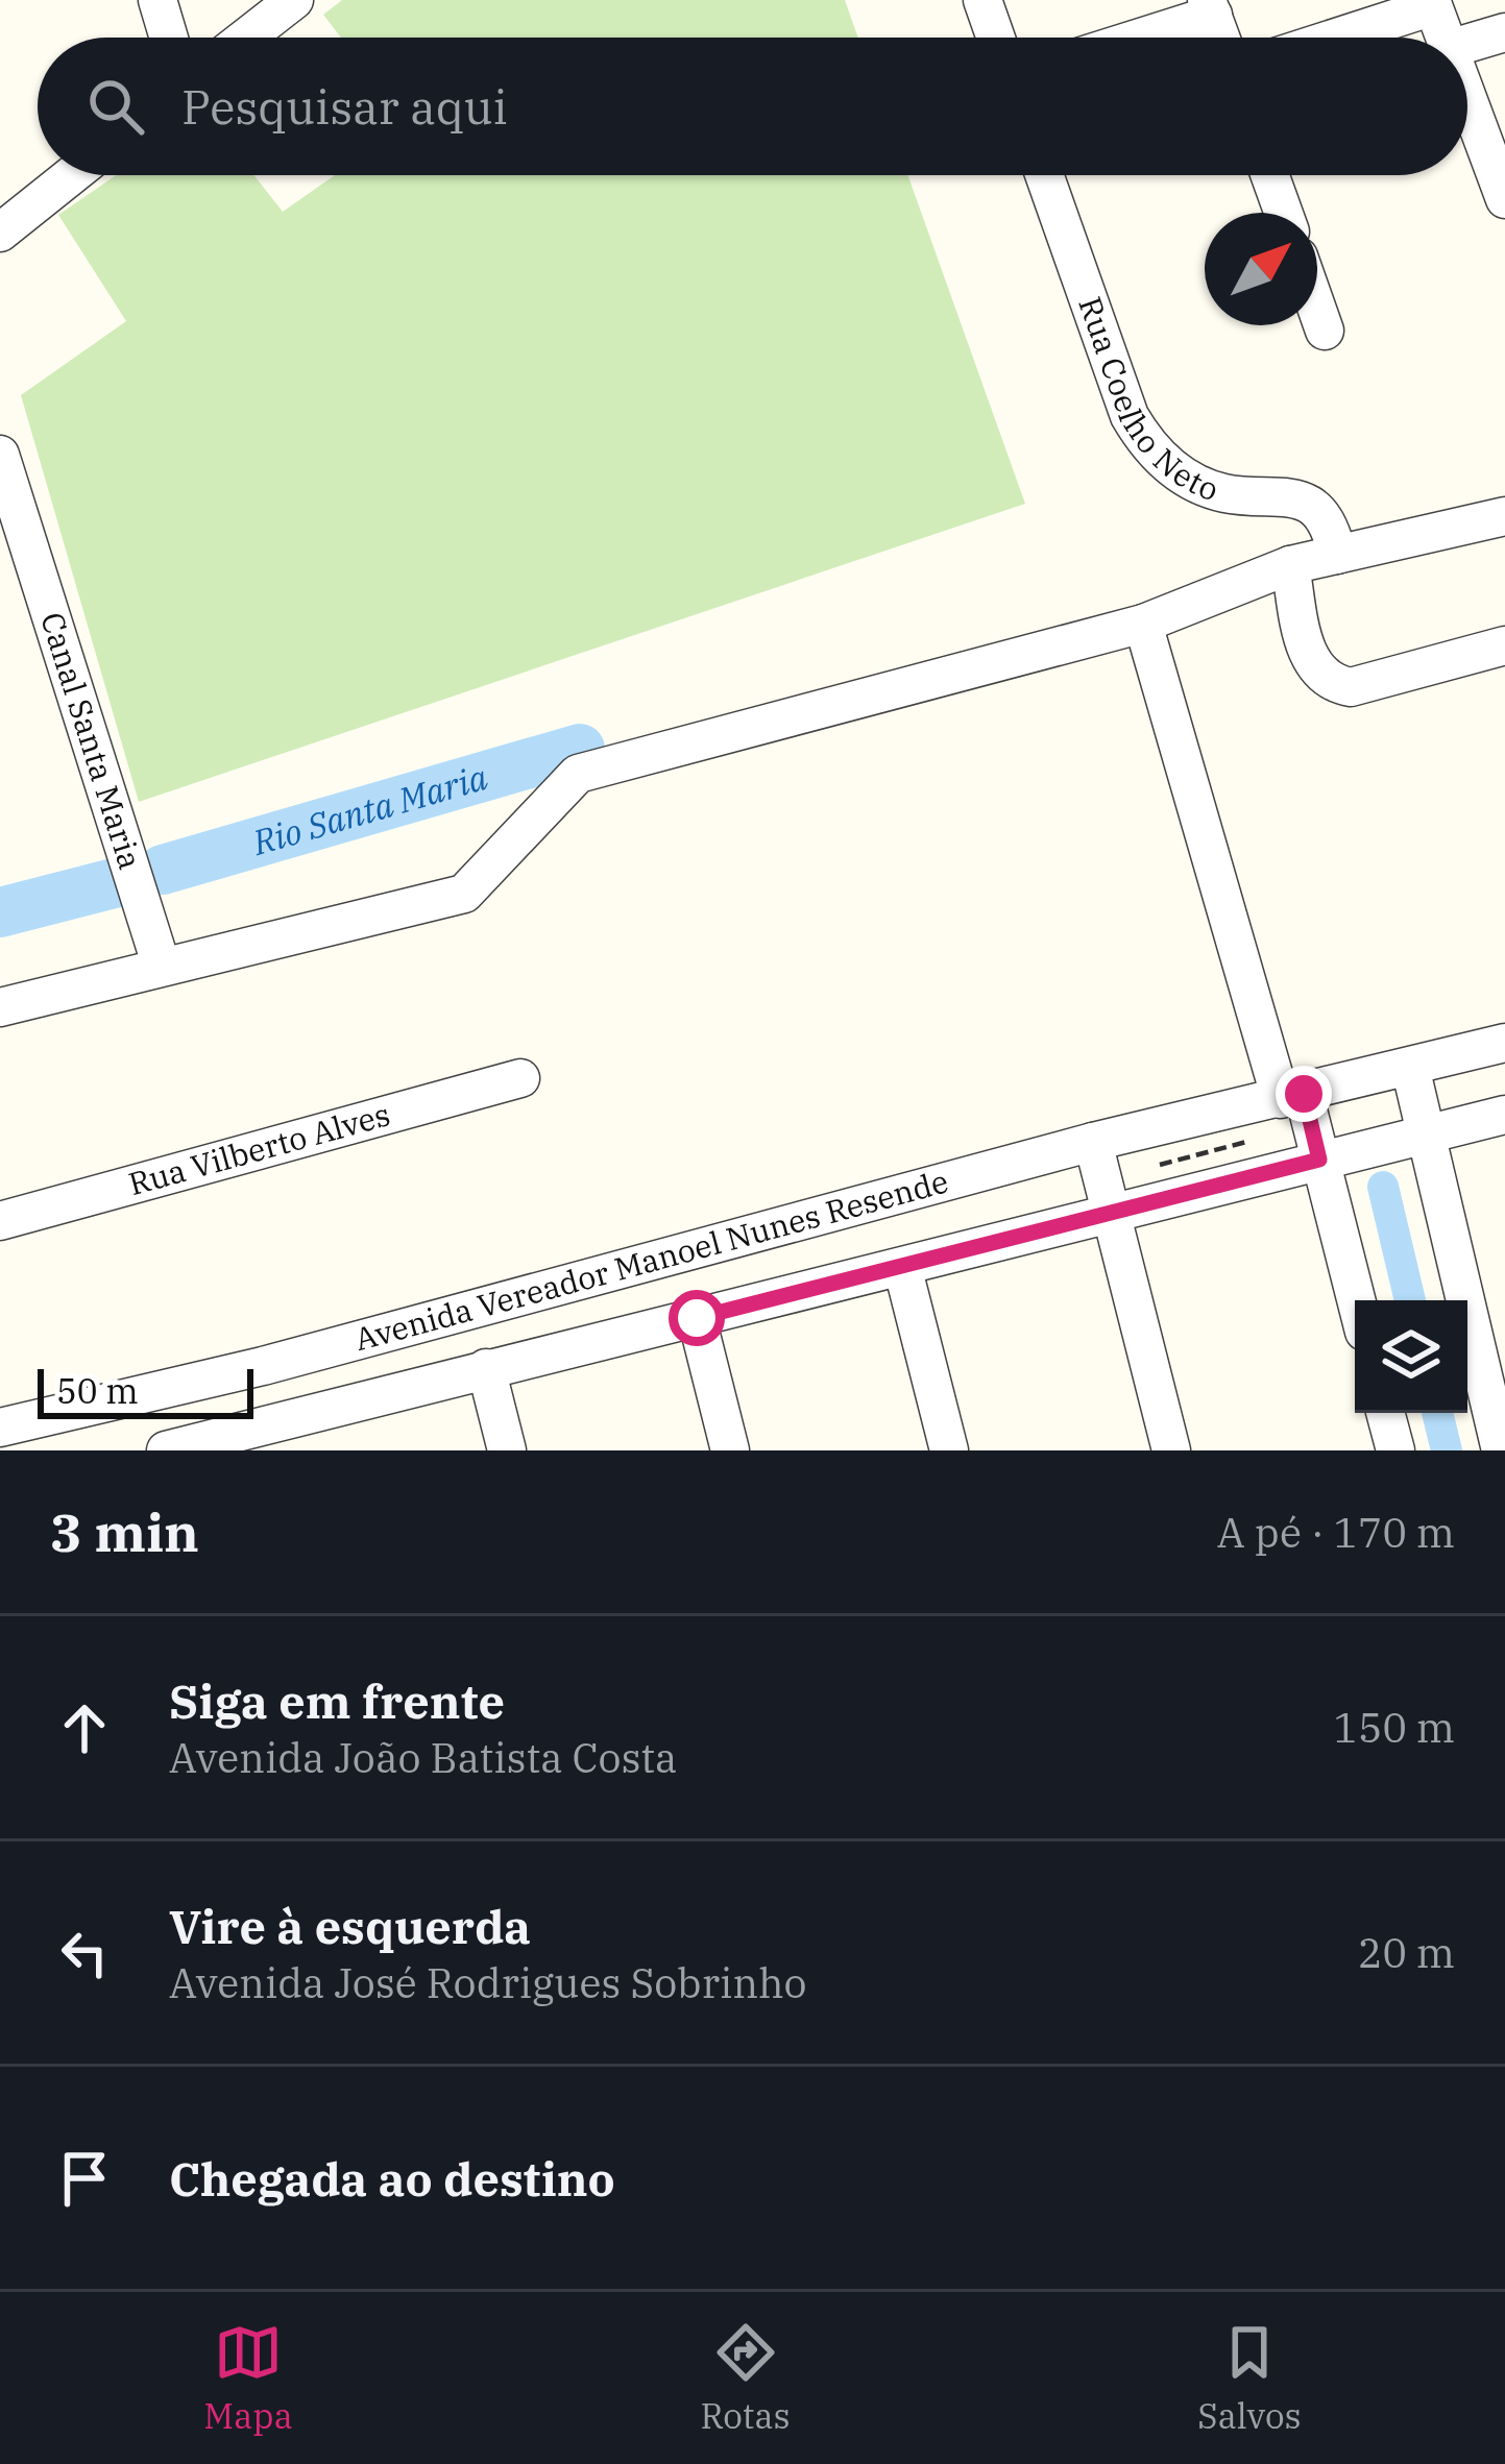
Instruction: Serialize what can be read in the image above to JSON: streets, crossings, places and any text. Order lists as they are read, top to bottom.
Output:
{
  "streets": {
    "street": [
      "Rua Coelho Neto",
      "Canal Santa Maria",
      "Rua Vilberto Alves",
      "Avenida Vereador Manoel Nunes Resende"
    ]
  },
  "water": ["Rio Santa Maria"],
  "scale_bar": "50 m",
  "north": "top right",
  "page": {
    "search": "Pesquisar aqui",
    "scale": "50 m",
    "heading": ["3 min", "A pé · 170 m"],
    "list": [
      ["Siga em frente", "Avenida João Batista Costa", "150 m"],
      ["Vire à esquerda", "Avenida José Rodrigues Sobrinho", "20 m"],
      "Chegada ao destino"
    ],
    "nav": ["Mapa", "Rotas", "Salvos"]
  }
}
